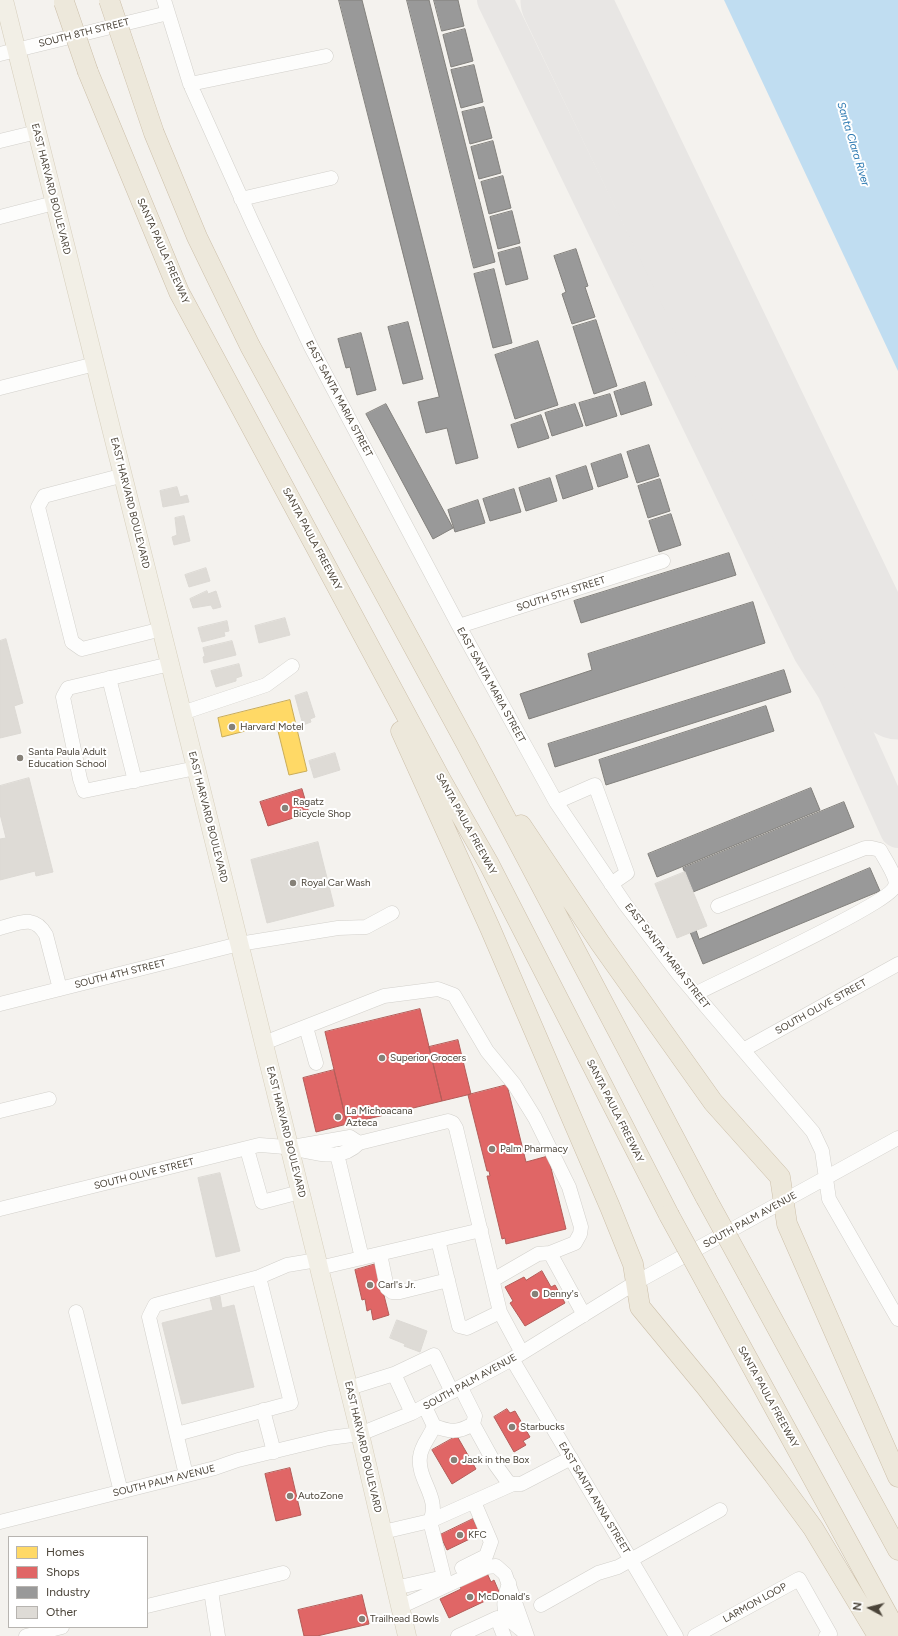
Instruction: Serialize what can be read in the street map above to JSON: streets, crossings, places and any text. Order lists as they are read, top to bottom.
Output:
{
  "streets": {
    "highway": ["SANTA PAULA FREEWAY"],
    "main road": ["EAST HARVARD BOULEVARD"],
    "street": [
      "SOUTH 8TH STREET",
      "EAST SANTA MARIA STREET",
      "SOUTH 5TH STREET",
      "SOUTH 4TH STREET",
      "SOUTH OLIVE STREET",
      "SOUTH PALM AVENUE",
      "EAST SANTA ANNA STREET",
      "LARMON LOOP"
    ]
  },
  "crossings": [
    ["SOUTH 8TH STREET", "EAST HARVARD BOULEVARD"],
    ["SOUTH 8TH STREET", "EAST SANTA MARIA STREET"],
    ["EAST HARVARD BOULEVARD", "SOUTH 4TH STREET"],
    ["EAST HARVARD BOULEVARD", "SOUTH OLIVE STREET"],
    ["EAST HARVARD BOULEVARD", "SOUTH PALM AVENUE"],
    ["EAST SANTA MARIA STREET", "SOUTH 5TH STREET"],
    ["EAST SANTA MARIA STREET", "SOUTH OLIVE STREET"],
    ["EAST SANTA MARIA STREET", "SOUTH PALM AVENUE"],
    ["SOUTH PALM AVENUE", "EAST SANTA ANNA STREET"]
  ],
  "water": ["Santa Clara River"],
  "places": [
    "Harvard Motel",
    "Santa Paula Adult Education School",
    "Ragatz Bicycle Shop",
    "Royal Car Wash",
    "Superior Grocers",
    "La Michoacana Azteca",
    "Palm Pharmacy",
    "Carl's Jr.",
    "Denny's",
    "Starbucks",
    "Jack in the Box",
    "AutoZone",
    "KFC",
    "McDonald's",
    "Trailhead Bowls"
  ],
  "legend": [
    "Homes",
    "Shops",
    "Industry",
    "Other"
  ],
  "north": "left"
}
